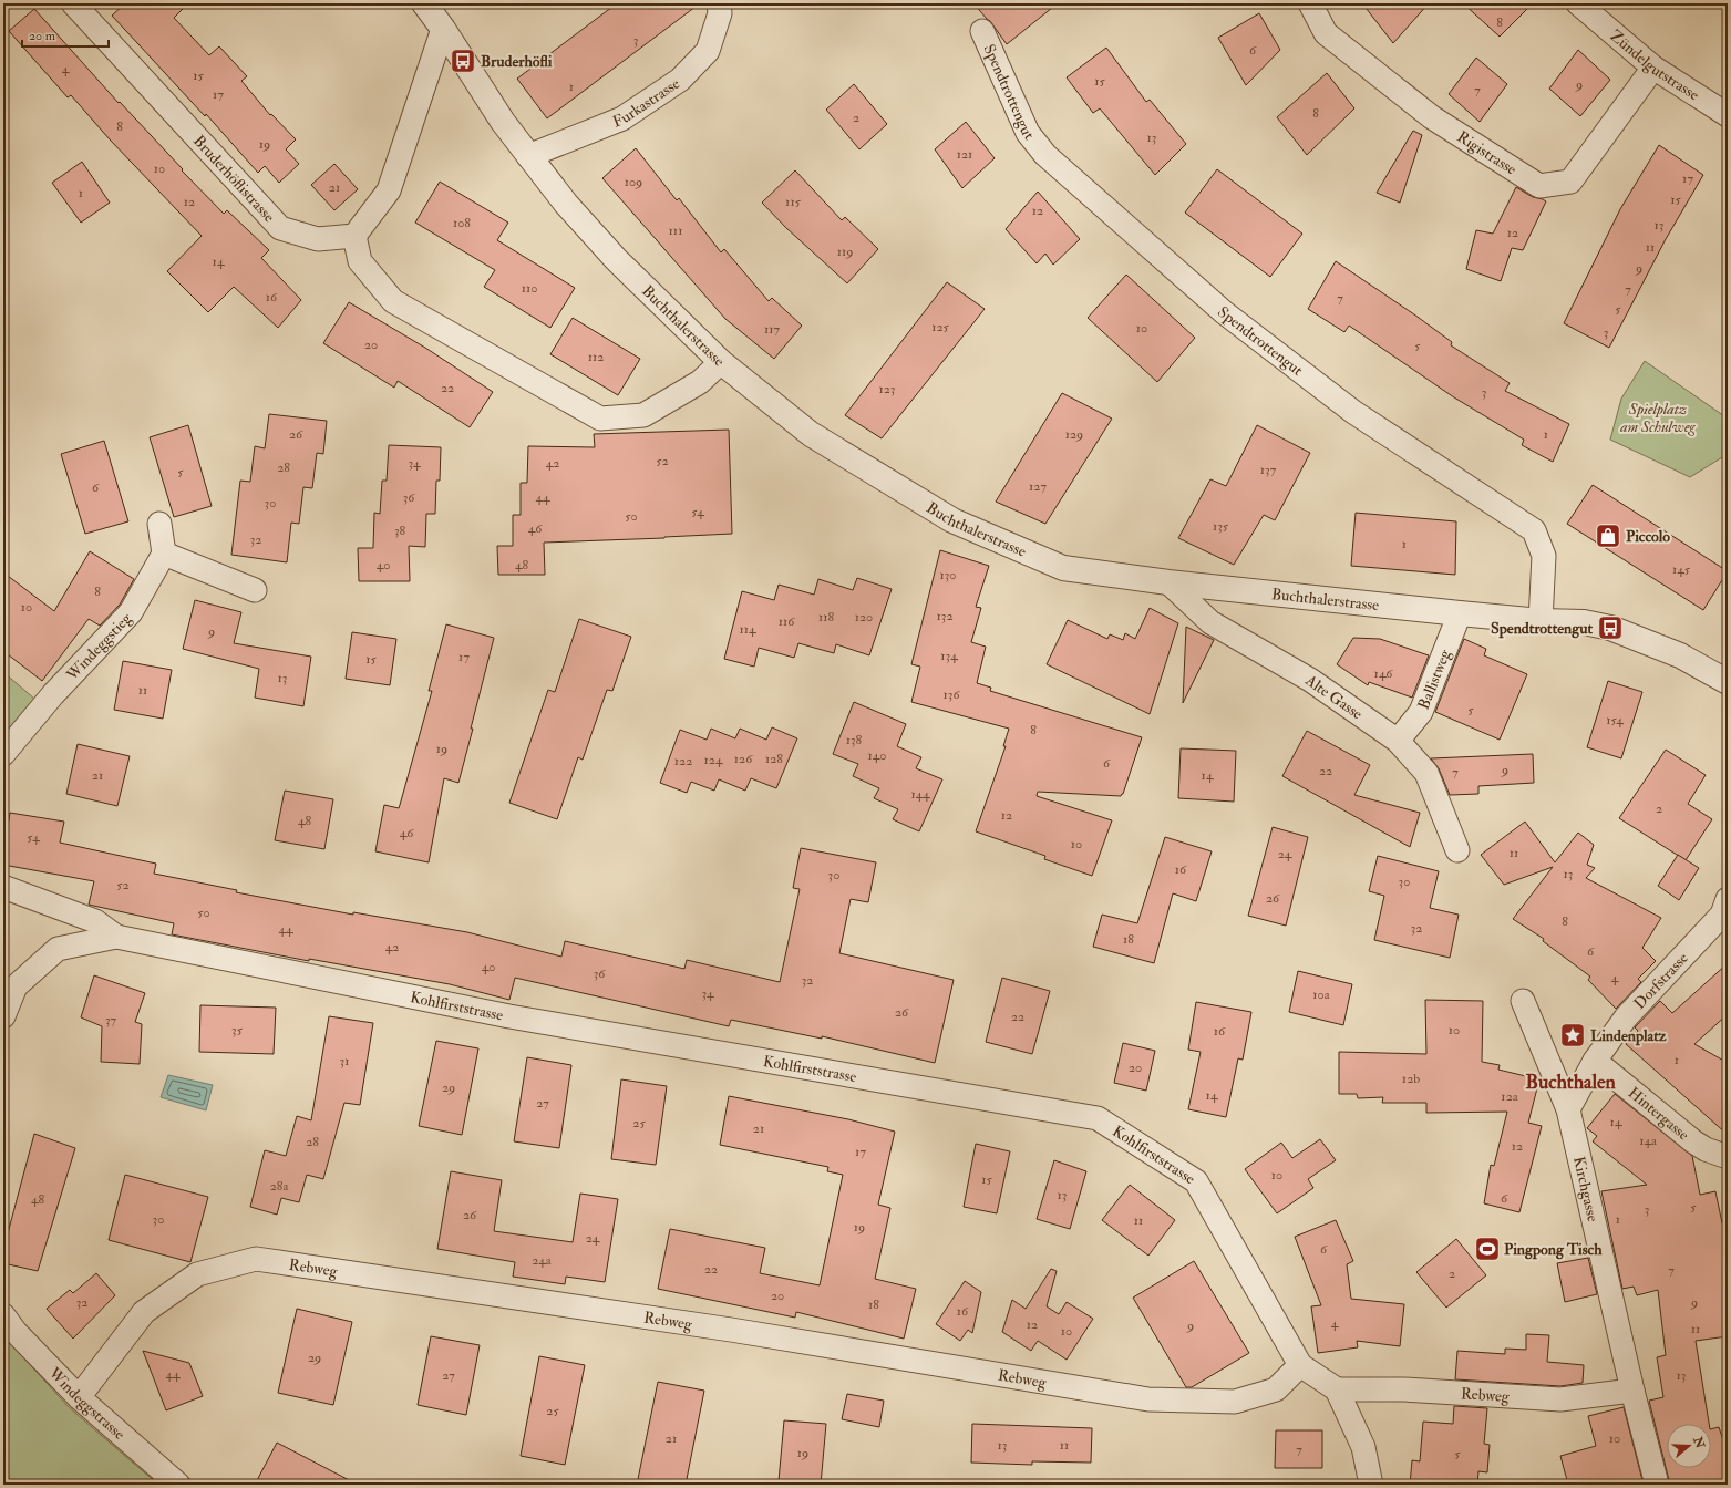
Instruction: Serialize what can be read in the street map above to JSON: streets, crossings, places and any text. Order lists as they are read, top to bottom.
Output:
{
  "streets": {
    "street": [
      "Zündelgutstrasse",
      "Spendtrottengut",
      "Furkastrasse",
      "Rigistrasse",
      "Bruderhöflistrasse",
      "Buchthalerstrasse",
      "Windeggstieg",
      "Ballistweg",
      "Alte Gasse",
      "Dorfstrasse",
      "Kohlfirststrasse",
      "Hintergasse",
      "Kirchgasse",
      "Rebweg",
      "Windeggstrasse"
    ]
  },
  "crossings": [
    ["Zündelgutstrasse", "Rigistrasse"],
    ["Spendtrottengut", "Buchthalerstrasse"],
    ["Furkastrasse", "Buchthalerstrasse"],
    ["Buchthalerstrasse", "Ballistweg"],
    ["Buchthalerstrasse", "Alte Gasse"],
    ["Ballistweg", "Alte Gasse"],
    ["Dorfstrasse", "Hintergasse"],
    ["Dorfstrasse", "Kirchgasse"],
    ["Kohlfirststrasse", "Rebweg"],
    ["Kirchgasse", "Rebweg"],
    ["Rebweg", "Windeggstrasse"]
  ],
  "districts": ["Buchthalen"],
  "parks": ["Spielplatz am Schulweg"],
  "places": {
    "bus stop": ["Bruderhöfli", "Spendtrottengut"],
    "shop": ["Piccolo"],
    "place": ["Lindenplatz"],
    "sports": ["Pingpong Tisch"]
  },
  "house_numbers": [
    "8",
    "3",
    "6",
    "4",
    "15",
    "15",
    "9",
    "1",
    "7",
    "17",
    "8",
    "2",
    "8",
    "13",
    "19",
    "121",
    "10",
    "17",
    "109",
    "21",
    "1",
    "15",
    "12",
    "115",
    "12",
    "108",
    "13",
    "111",
    "12",
    "11",
    "119",
    "14",
    "9",
    "110",
    "7",
    "16",
    "7",
    "5",
    "125",
    "10",
    "117",
    "3",
    "20",
    "5",
    "112",
    "22",
    "123",
    "3",
    "26",
    "129",
    "1",
    "52",
    "34",
    "42",
    "28",
    "137",
    "5",
    "127",
    "6",
    "36",
    "44",
    "30",
    "54",
    "50",
    "135",
    "46",
    "38",
    "32",
    "1",
    "40",
    "48",
    "145",
    "130",
    "8",
    "10",
    "132",
    "118",
    "120",
    "116",
    "114",
    "9",
    "134",
    "17",
    "15",
    "146",
    "13",
    "11",
    "136",
    "5",
    "154",
    "8",
    "138",
    "19",
    "140",
    "126",
    "128",
    "124",
    "122",
    "6",
    "9",
    "22",
    "7",
    "21",
    "14",
    "144",
    "2",
    "12",
    "48",
    "46",
    "54",
    "10",
    "11",
    "24",
    "16",
    "13",
    "30",
    "30",
    "52",
    "26",
    "50",
    "8",
    "32",
    "44",
    "18",
    "42",
    "6",
    "40",
    "36",
    "4",
    "32",
    "34",
    "10a",
    "26",
    "22",
    "37",
    "35",
    "10",
    "16",
    "1",
    "31",
    "20",
    "12b",
    "29",
    "14",
    "12a",
    "27",
    "14",
    "25",
    "21",
    "14a",
    "28",
    "12",
    "17",
    "10",
    "15",
    "28a",
    "13",
    "6",
    "48",
    "5",
    "3",
    "26",
    "30",
    "1",
    "11",
    "19",
    "24",
    "6",
    "24a",
    "22",
    "7",
    "2",
    "20",
    "32",
    "9",
    "18",
    "16",
    "4",
    "12",
    "9",
    "11",
    "10",
    "29",
    "44",
    "27",
    "13",
    "25",
    "21",
    "10",
    "13",
    "11",
    "7",
    "19",
    "5"
  ],
  "scale_bar": "20 m",
  "north": "right"
}
